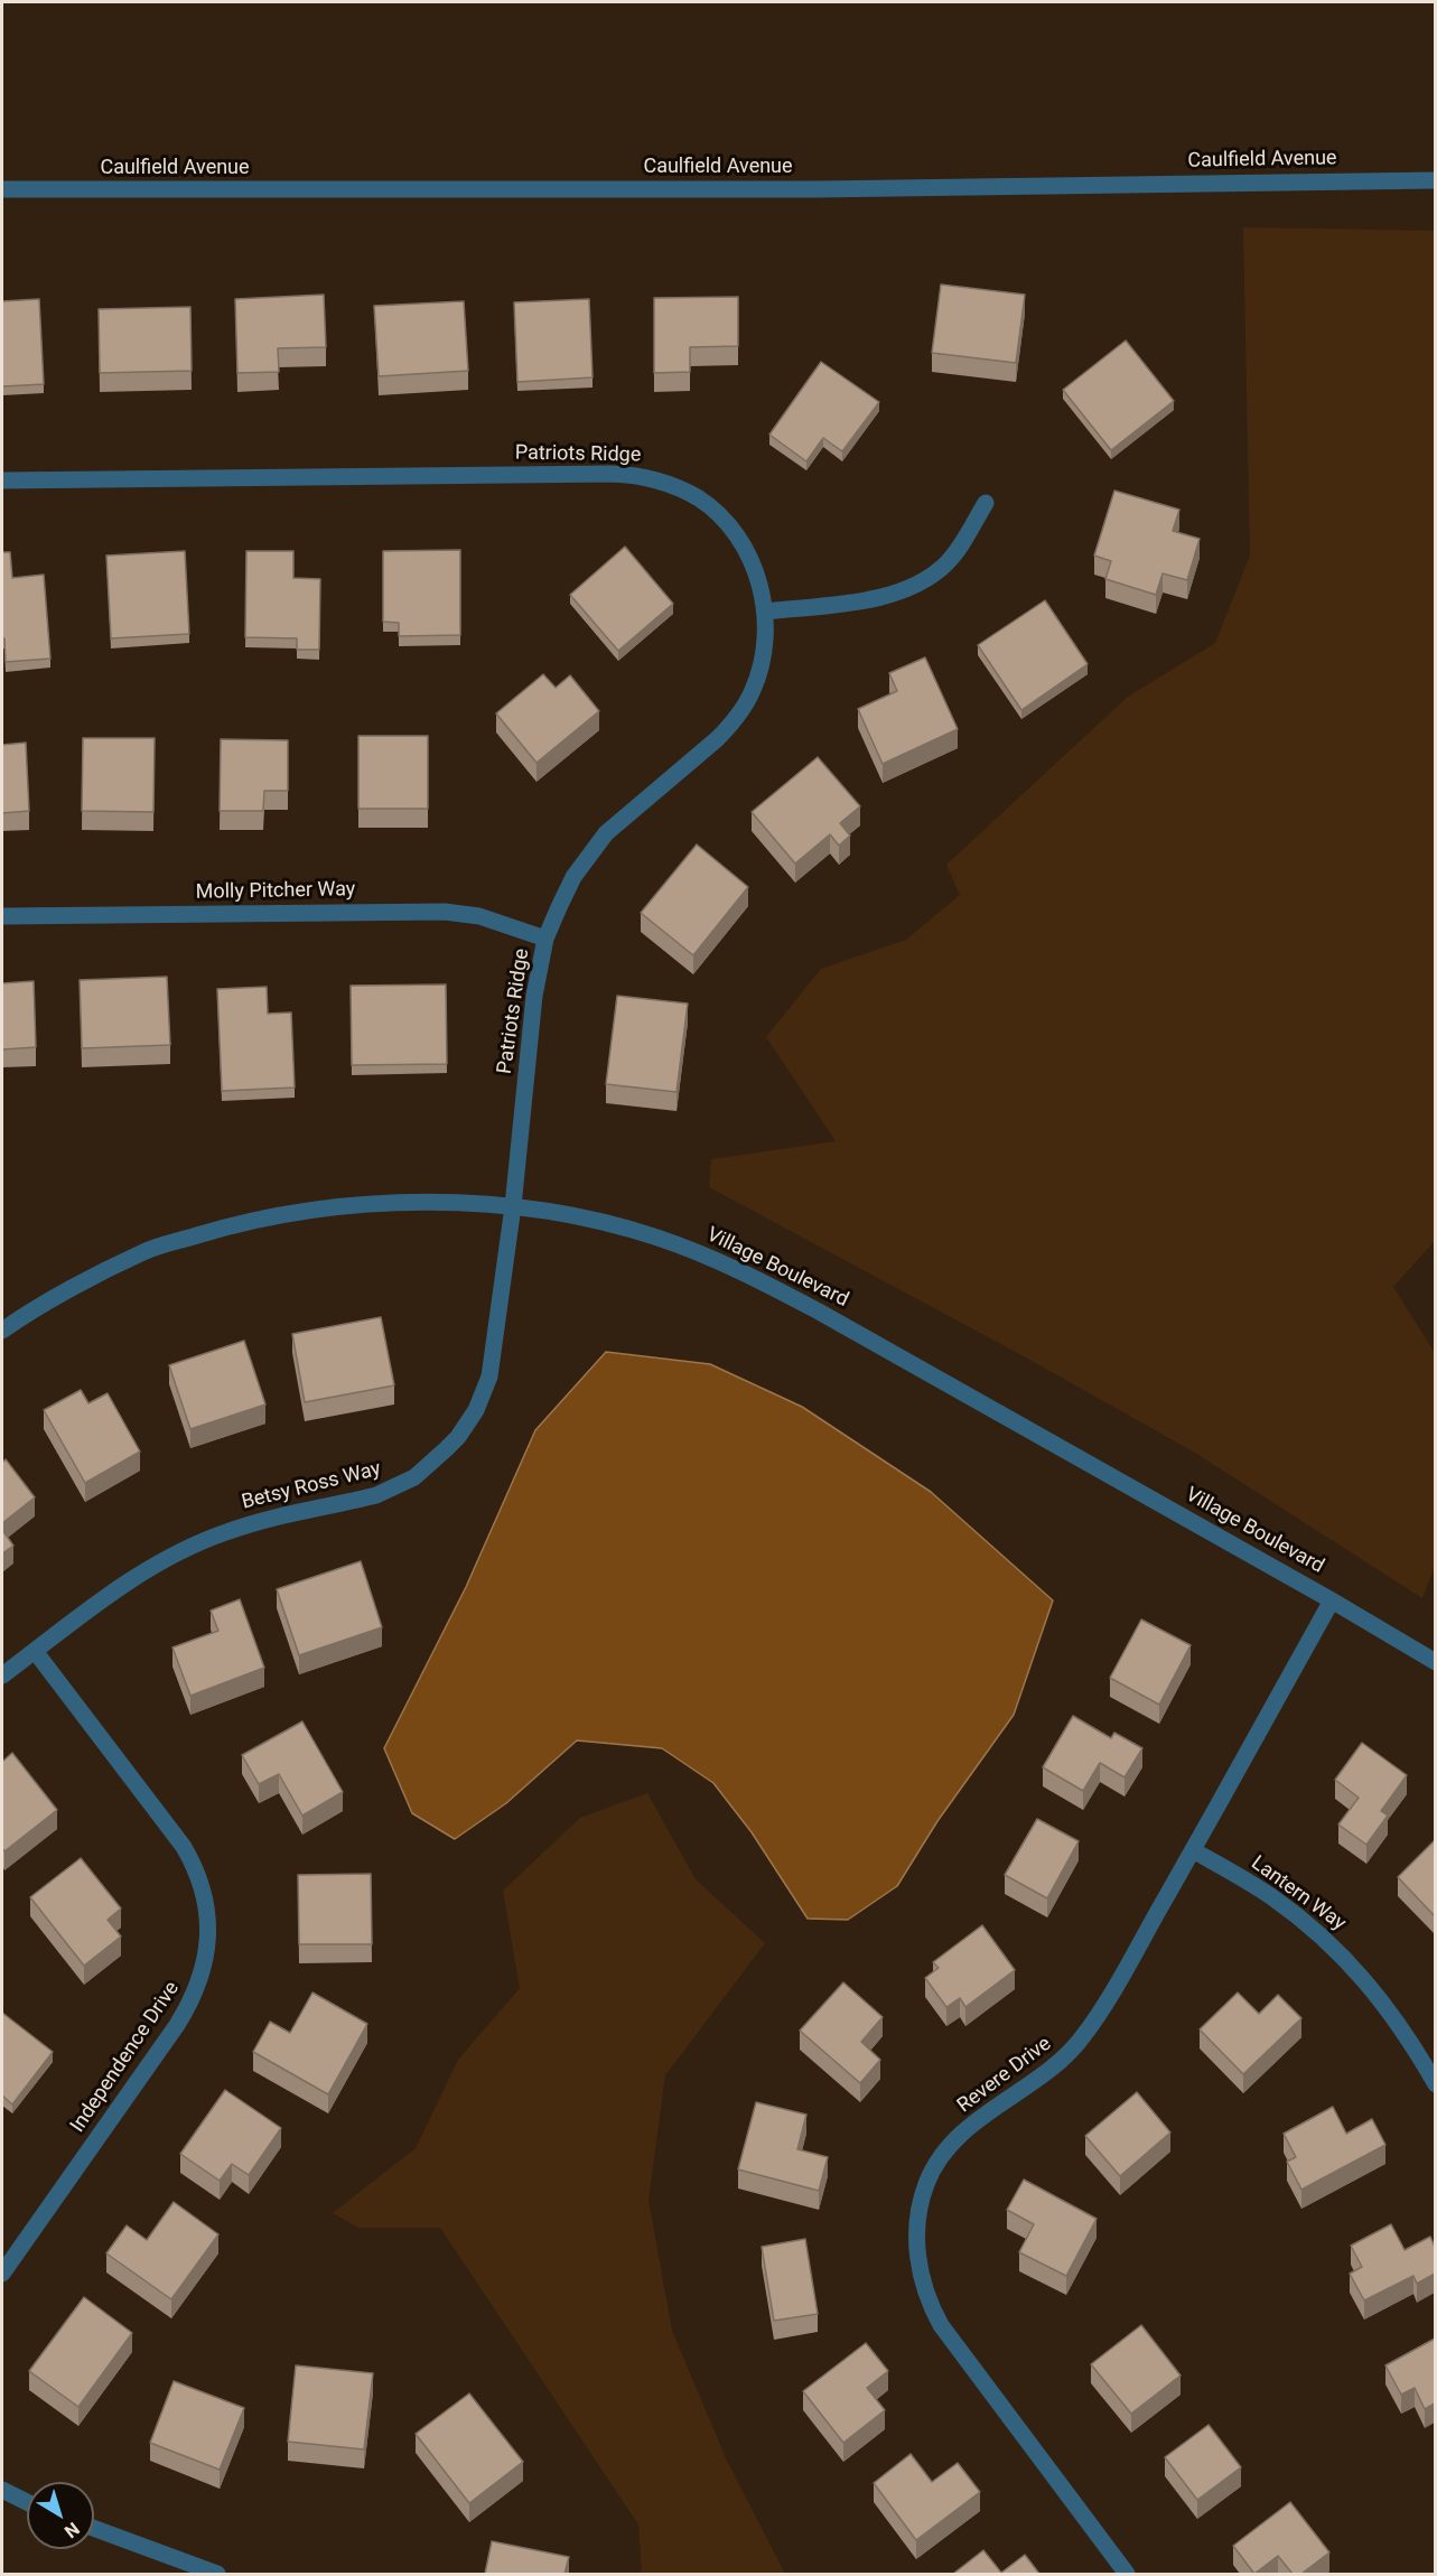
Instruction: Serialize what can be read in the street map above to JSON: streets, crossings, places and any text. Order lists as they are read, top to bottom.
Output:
{
  "streets": {
    "street": [
      "Caulfield Avenue",
      "Patriots Ridge",
      "Molly Pitcher Way",
      "Village Boulevard",
      "Betsy Ross Way",
      "Lantern Way",
      "Independence Drive",
      "Revere Drive"
    ]
  },
  "crossings": [
    ["Patriots Ridge", "Molly Pitcher Way"],
    ["Patriots Ridge", "Village Boulevard"],
    ["Patriots Ridge", "Betsy Ross Way"],
    ["Village Boulevard", "Betsy Ross Way"],
    ["Village Boulevard", "Revere Drive"],
    ["Betsy Ross Way", "Independence Drive"],
    ["Lantern Way", "Revere Drive"]
  ],
  "north": "bottom right"
}
